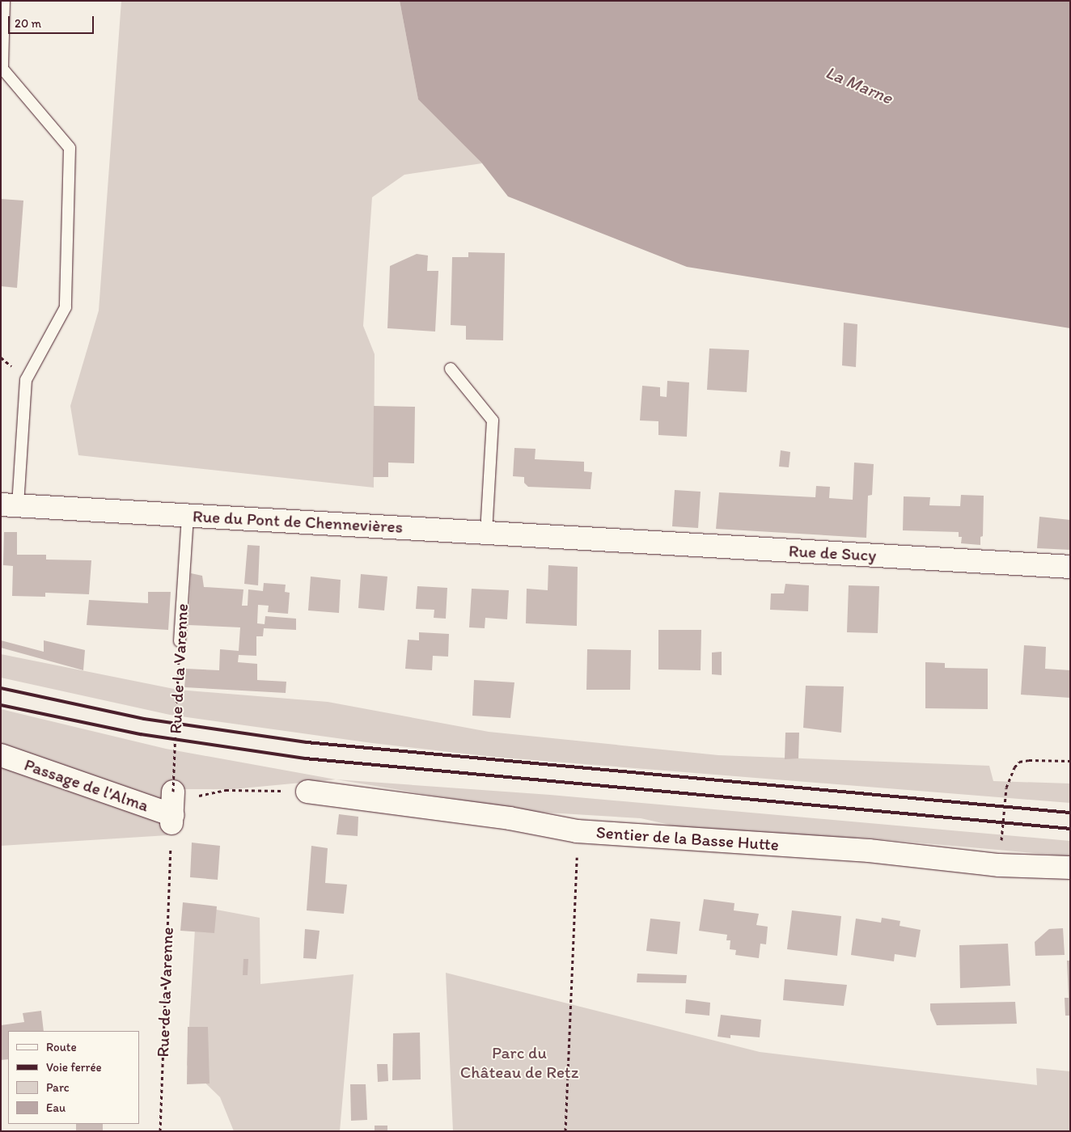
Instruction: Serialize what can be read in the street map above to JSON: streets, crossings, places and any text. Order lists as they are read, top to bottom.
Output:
{
  "streets": {
    "main road": [
      "Rue du Pont de Chennevières",
      "Rue de Sucy",
      "Passage de l'Alma",
      "Sentier de la Basse Hutte"
    ],
    "lane": ["Rue de la Varenne"]
  },
  "crossings": [
    ["Rue du Pont de Chennevières", "Rue de Sucy"],
    ["Rue du Pont de Chennevières", "Rue de la Varenne"],
    ["Rue de la Varenne", "Passage de l'Alma"]
  ],
  "water": ["La Marne"],
  "parks": ["Parc du Château de Retz"],
  "legend": [
    "Route",
    "Voie ferrée",
    "Parc",
    "Eau"
  ],
  "scale_bar": "20 m"
}
